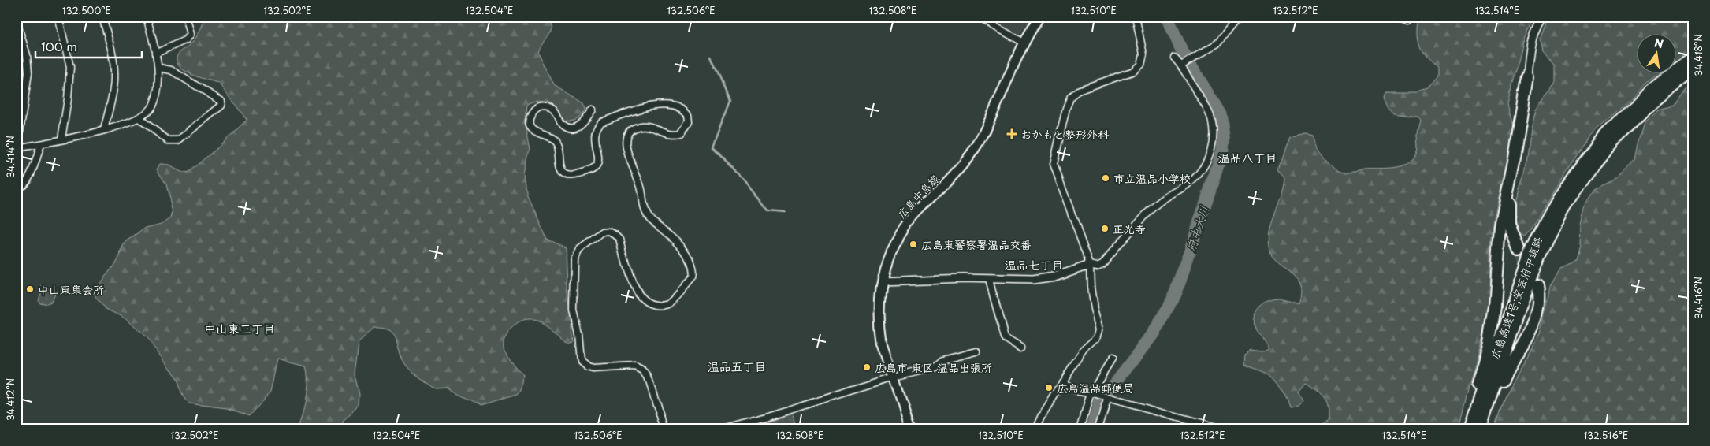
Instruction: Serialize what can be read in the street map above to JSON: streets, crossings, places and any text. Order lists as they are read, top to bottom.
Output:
{
  "streets": {
    "highway": ["広島高速1号;安芸府中道路"],
    "main road": ["広島中島線"]
  },
  "districts": [
    "温品八丁目",
    "温品七丁目",
    "中山東三丁目",
    "温品五丁目"
  ],
  "water": ["府中大川"],
  "places": {
    "health": ["おかもと整形外科"],
    "other": [
      "市立温品小学校",
      "正光寺",
      "広島東警察署温品交番",
      "中山東集会所",
      "広島市 東区 温品出張所",
      "広島温品郵便局"
    ]
  },
  "scale_bar": "100 m",
  "north": "top",
  "coordinates": [
    "132.500°E",
    "132.502°E",
    "132.504°E",
    "132.506°E",
    "132.508°E",
    "132.510°E",
    "132.512°E",
    "132.514°E",
    "34.418°N",
    "34.414°N",
    "34.416°N",
    "34.412°N",
    "132.516°E"
  ]
}
